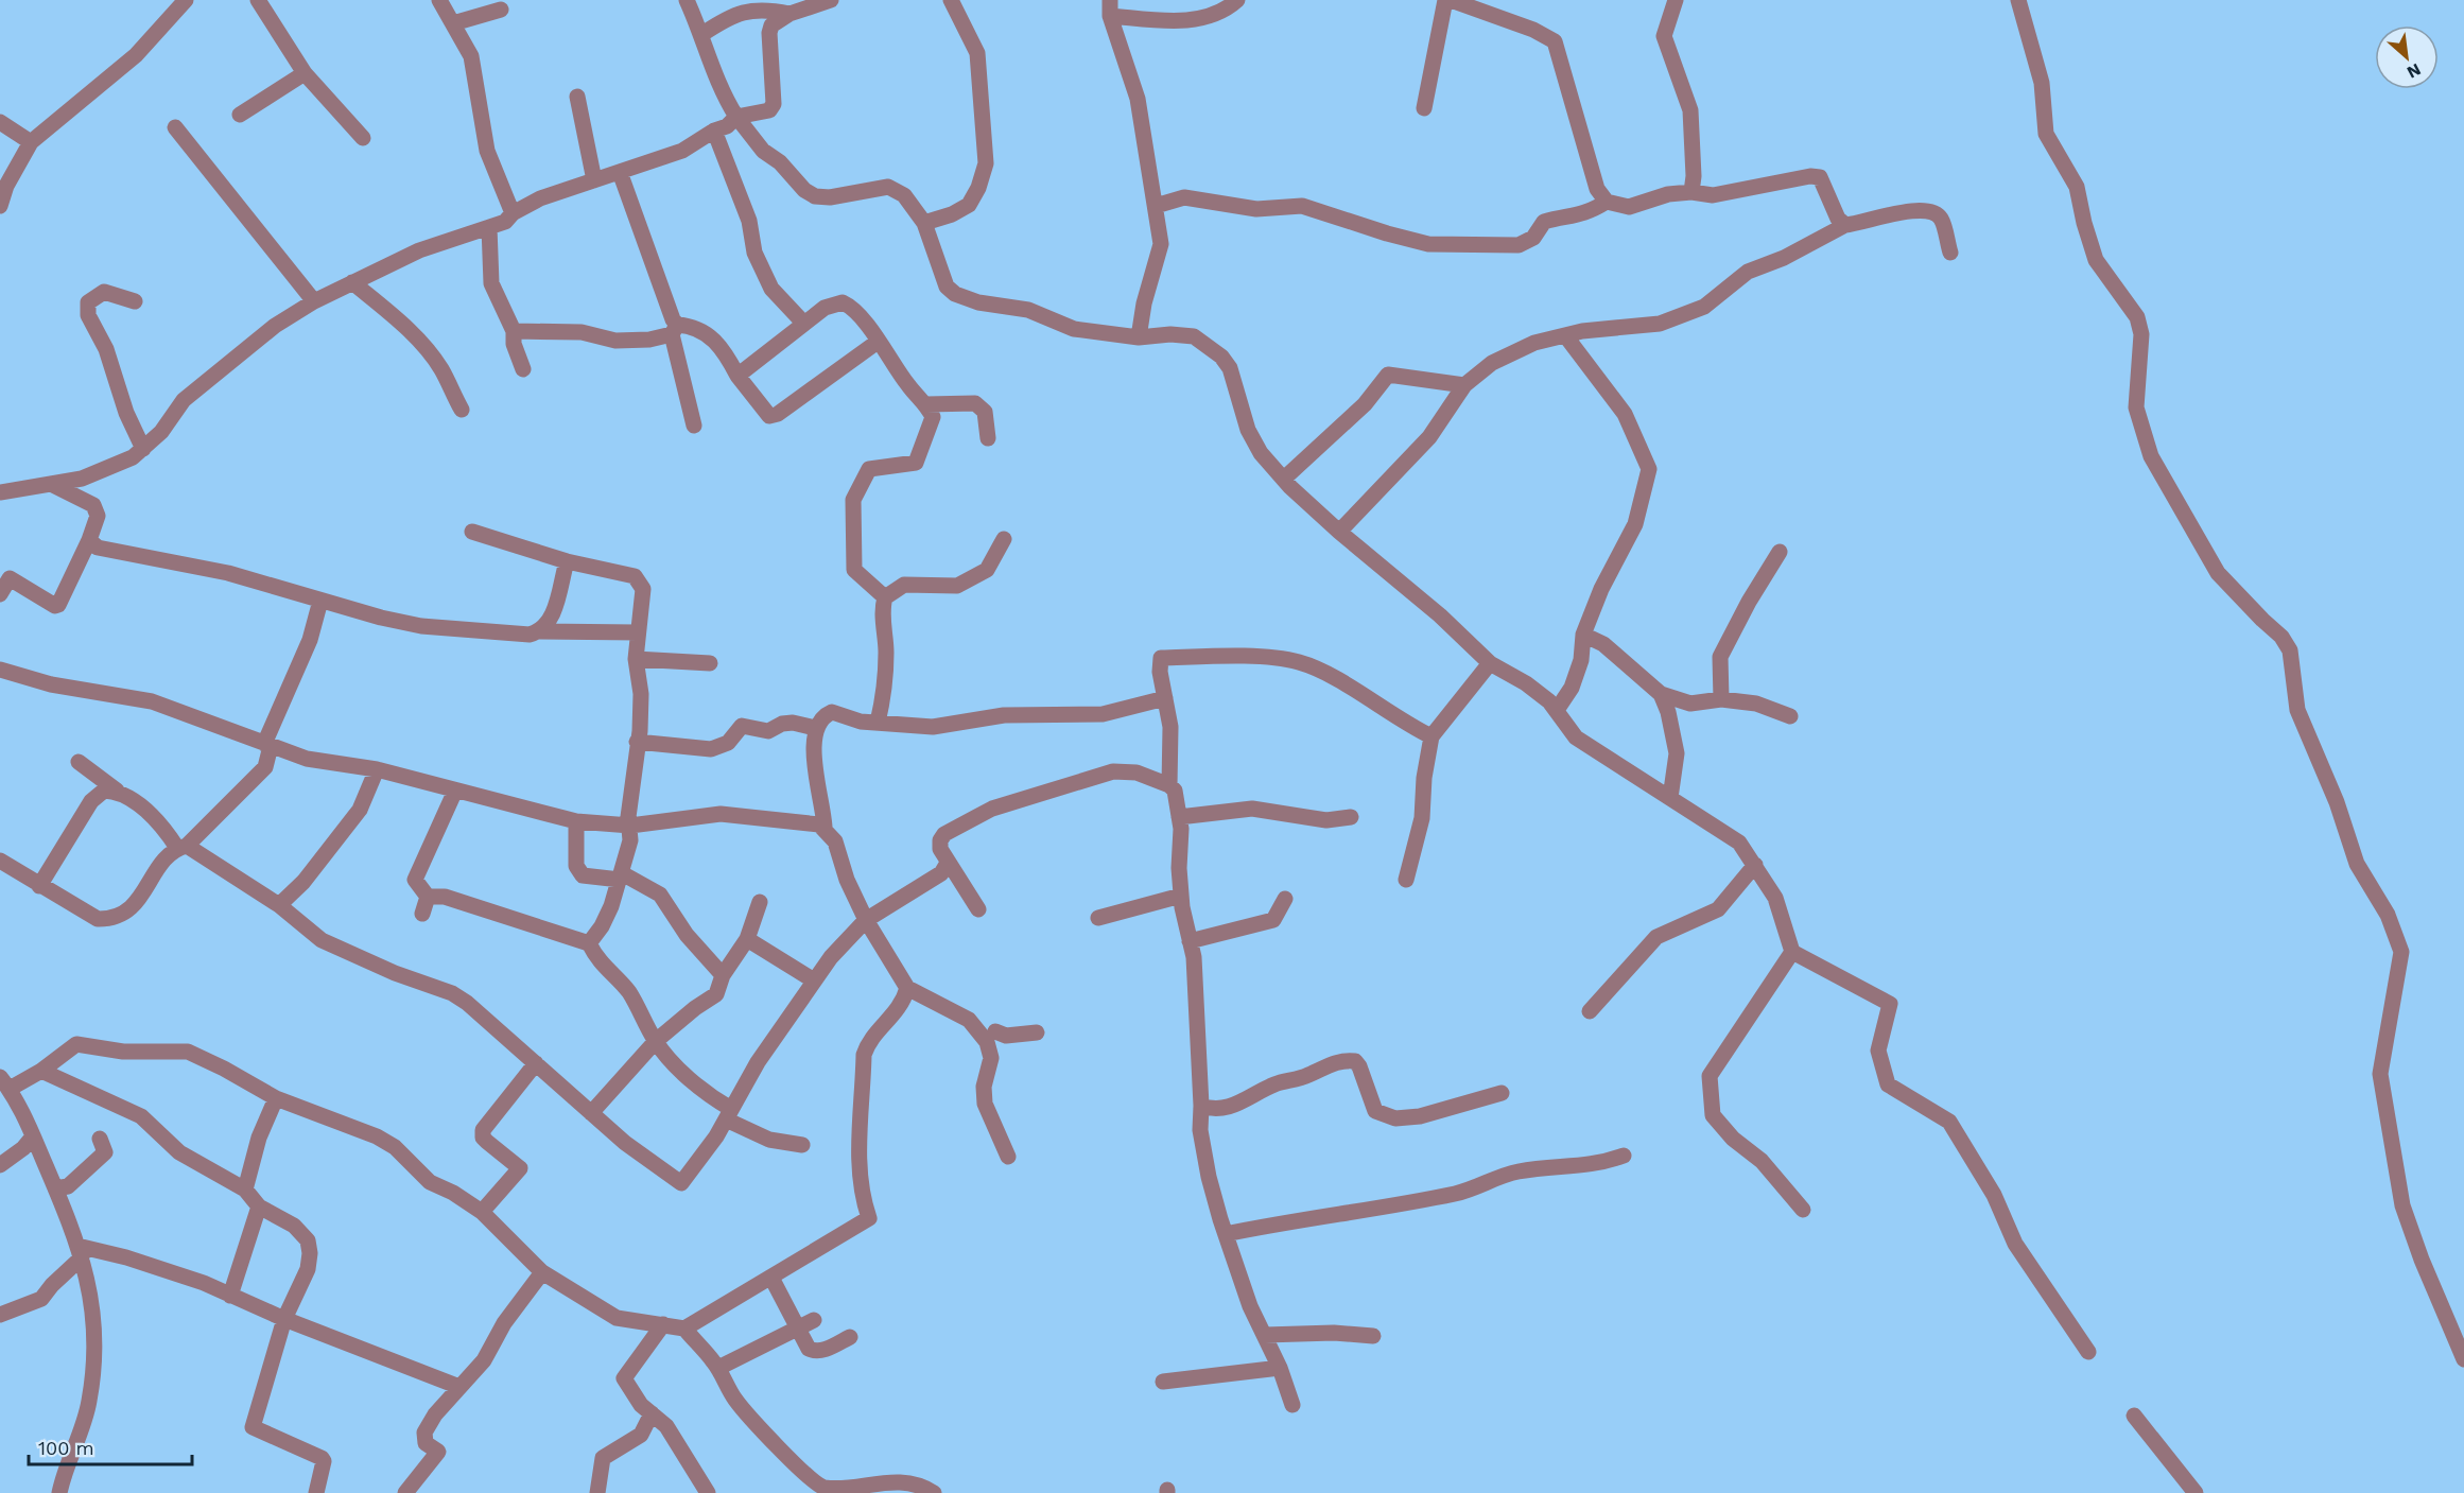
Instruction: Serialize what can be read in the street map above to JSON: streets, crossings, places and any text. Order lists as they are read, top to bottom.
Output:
{
  "scale_bar": "100 m",
  "north": "bottom right"
}
